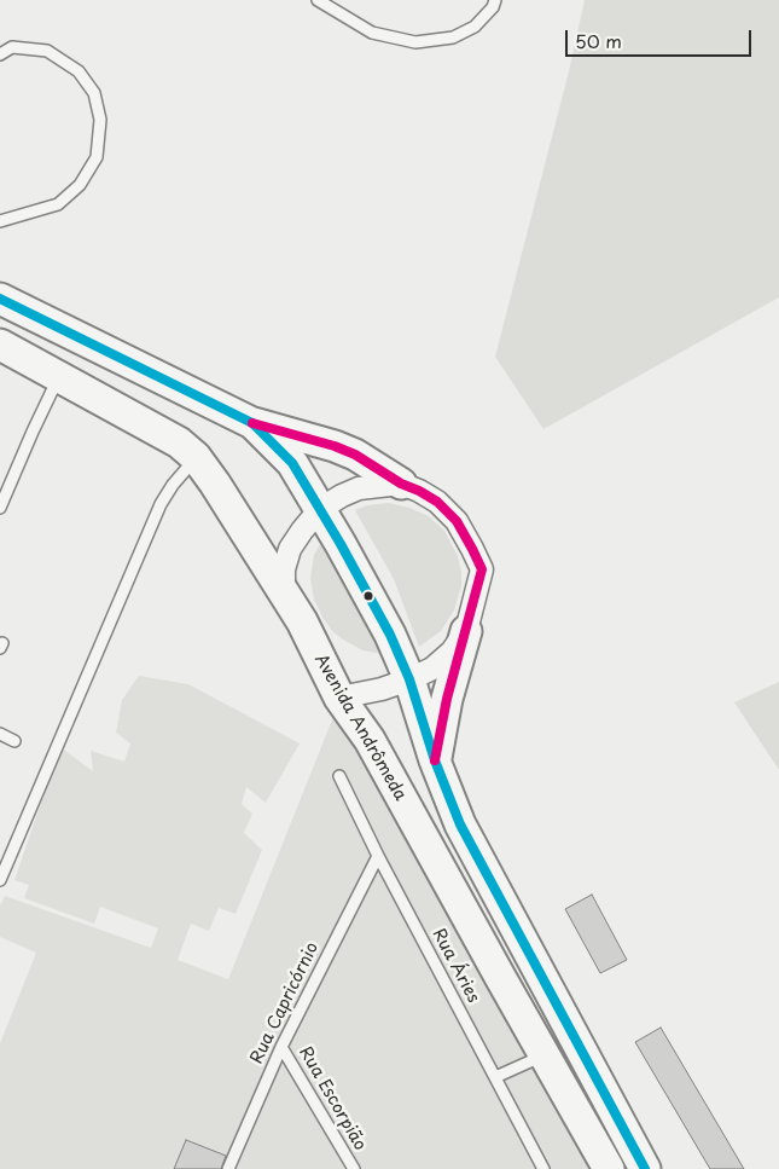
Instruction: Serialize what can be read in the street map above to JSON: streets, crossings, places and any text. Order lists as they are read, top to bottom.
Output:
{
  "streets": {
    "main road": ["Avenida Andrômeda"],
    "lane": ["Rua Áries", "Rua Capricórnio", "Rua Escorpião"]
  },
  "crossings": [
    ["Rua Áries", "Rua Capricórnio"],
    ["Rua Capricórnio", "Rua Escorpião"]
  ],
  "scale_bar": "50 m"
}
